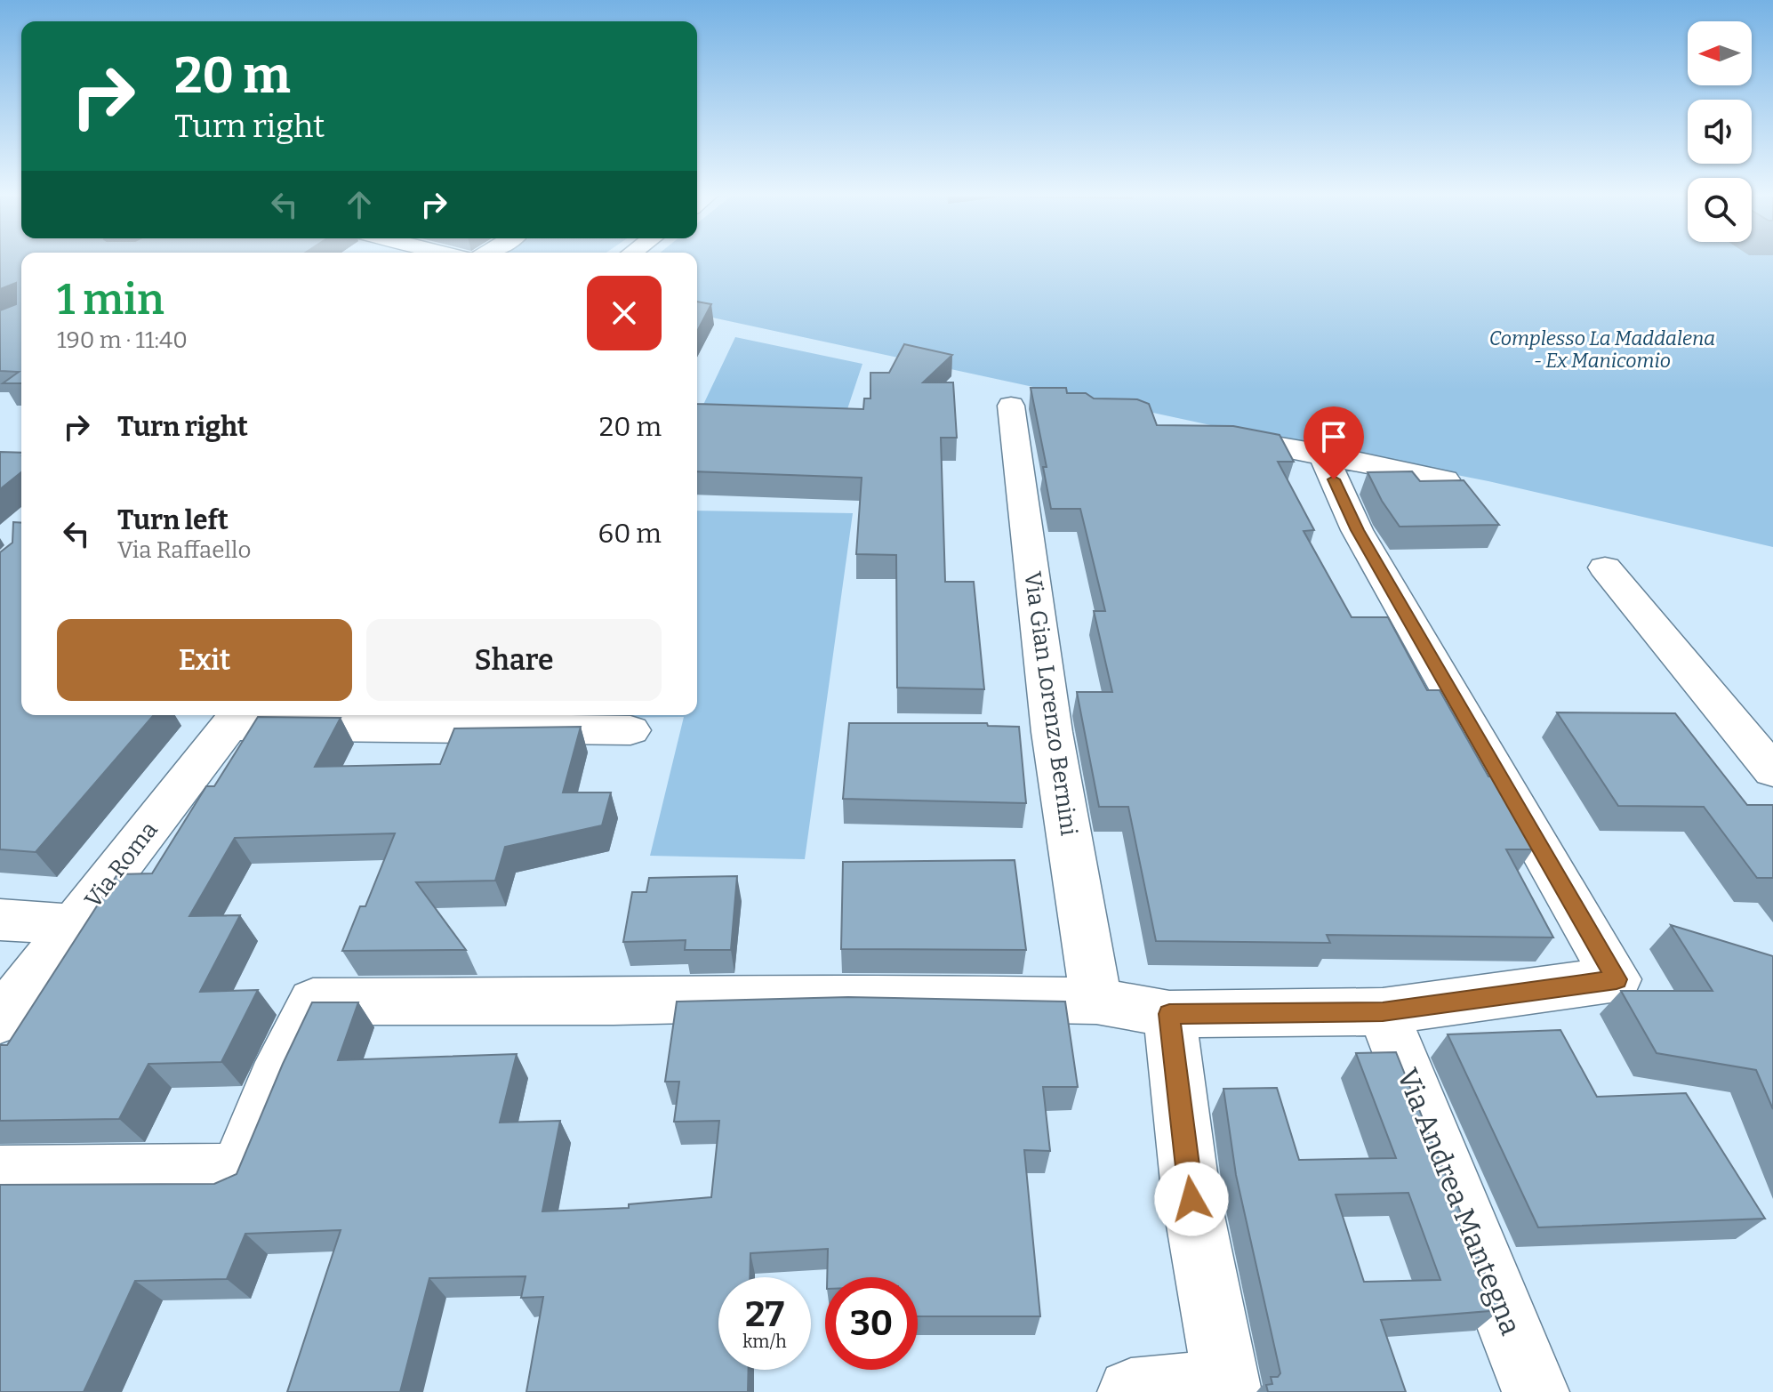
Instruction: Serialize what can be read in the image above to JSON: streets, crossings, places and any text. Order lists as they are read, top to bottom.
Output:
{
  "streets": {
    "street": ["Via Gian Lorenzo Bernini", "Via Roma", "Via Andrea Mantegna"]
  },
  "parks": ["Complesso La Maddalena - Ex Manicomio"],
  "north": "left",
  "page": {
    "turn": ["20 m", "Turn right"],
    "heading": ["1 min", "190 m · 11:40"],
    "list": [
      {
        "name": "Turn right",
        "value": "20 m"
      },
      {
        "name": "Turn left",
        "note": "Via Raffaello",
        "value": "60 m"
      }
    ],
    "buttons": ["Exit", "Share"],
    "speed": "27 km/h",
    "limit": "30"
  }
}
